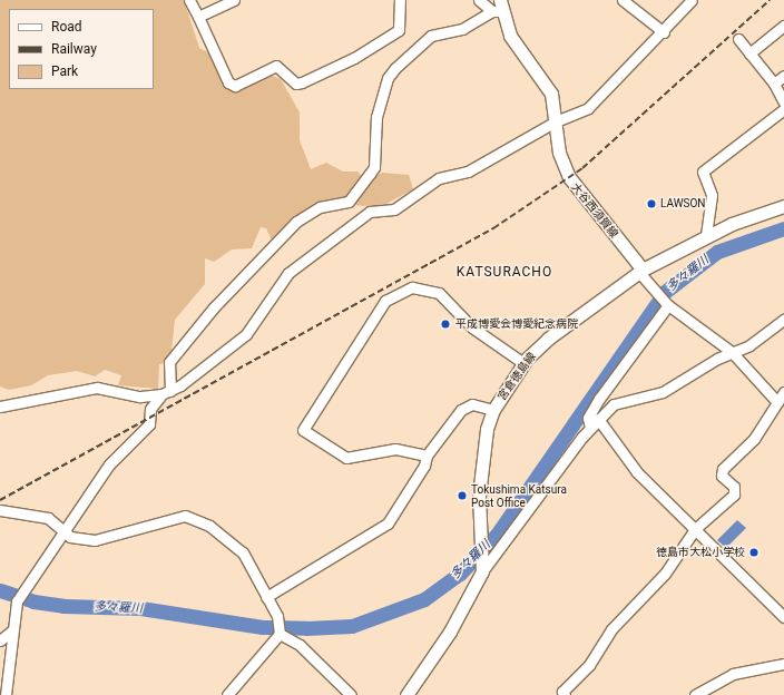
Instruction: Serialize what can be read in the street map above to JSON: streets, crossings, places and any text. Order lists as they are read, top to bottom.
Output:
{
  "streets": {
    "main road": ["大谷西須賀線", "宮倉徳島線"]
  },
  "crossings": [
    ["大谷西須賀線", "宮倉徳島線"]
  ],
  "districts": ["KATSURACHO"],
  "water": ["多々羅川"],
  "places": [
    "LAWSON",
    "平成博愛会博愛紀念病院",
    "Tokushima Katsura Post Office",
    "徳島市大松小学校"
  ],
  "legend": ["Road", "Railway", "Park"]
}
